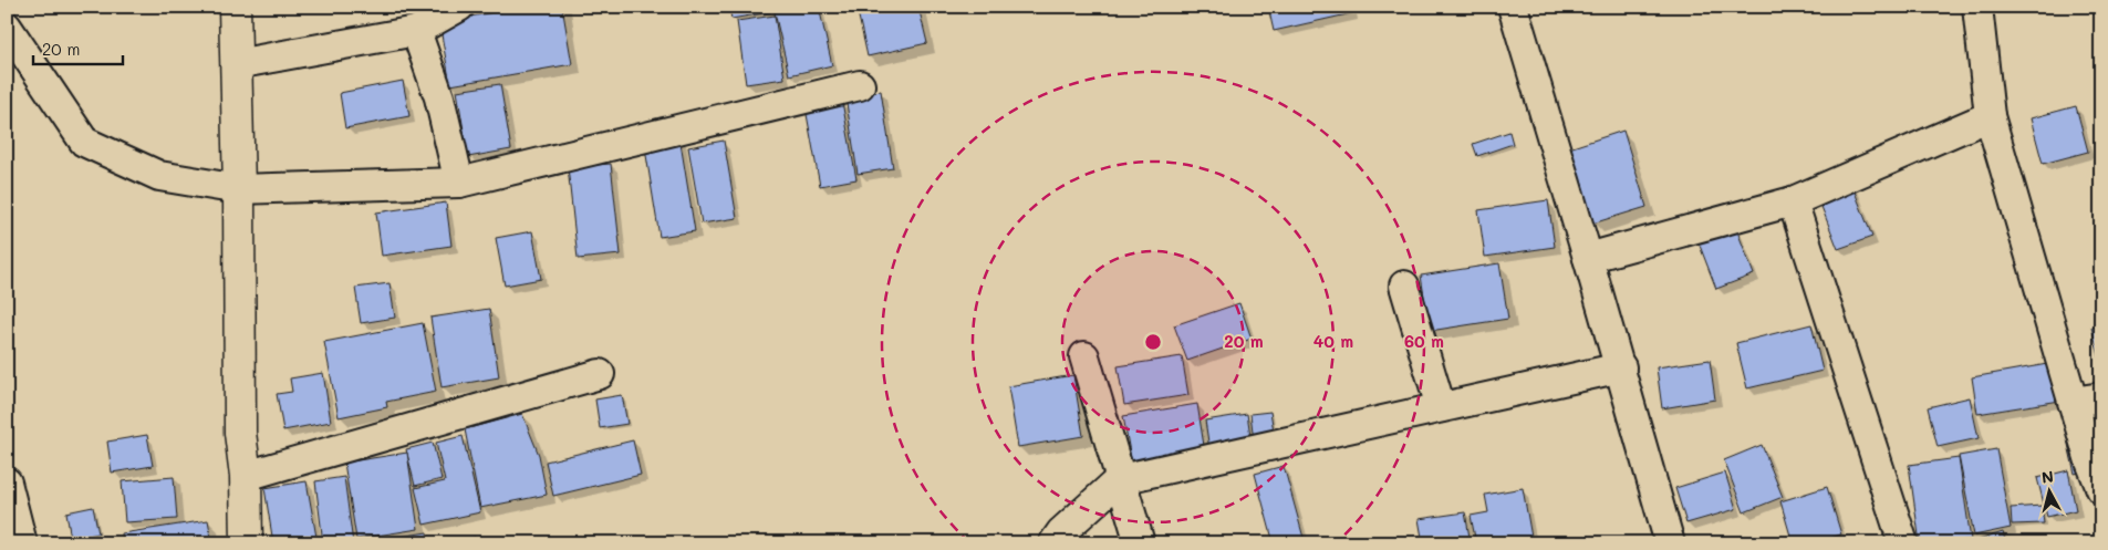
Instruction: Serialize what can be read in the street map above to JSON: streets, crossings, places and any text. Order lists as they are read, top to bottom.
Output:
{
  "scale_bar": "20 m",
  "north": "top",
  "rings": ["20 m", "40 m", "60 m"]
}
